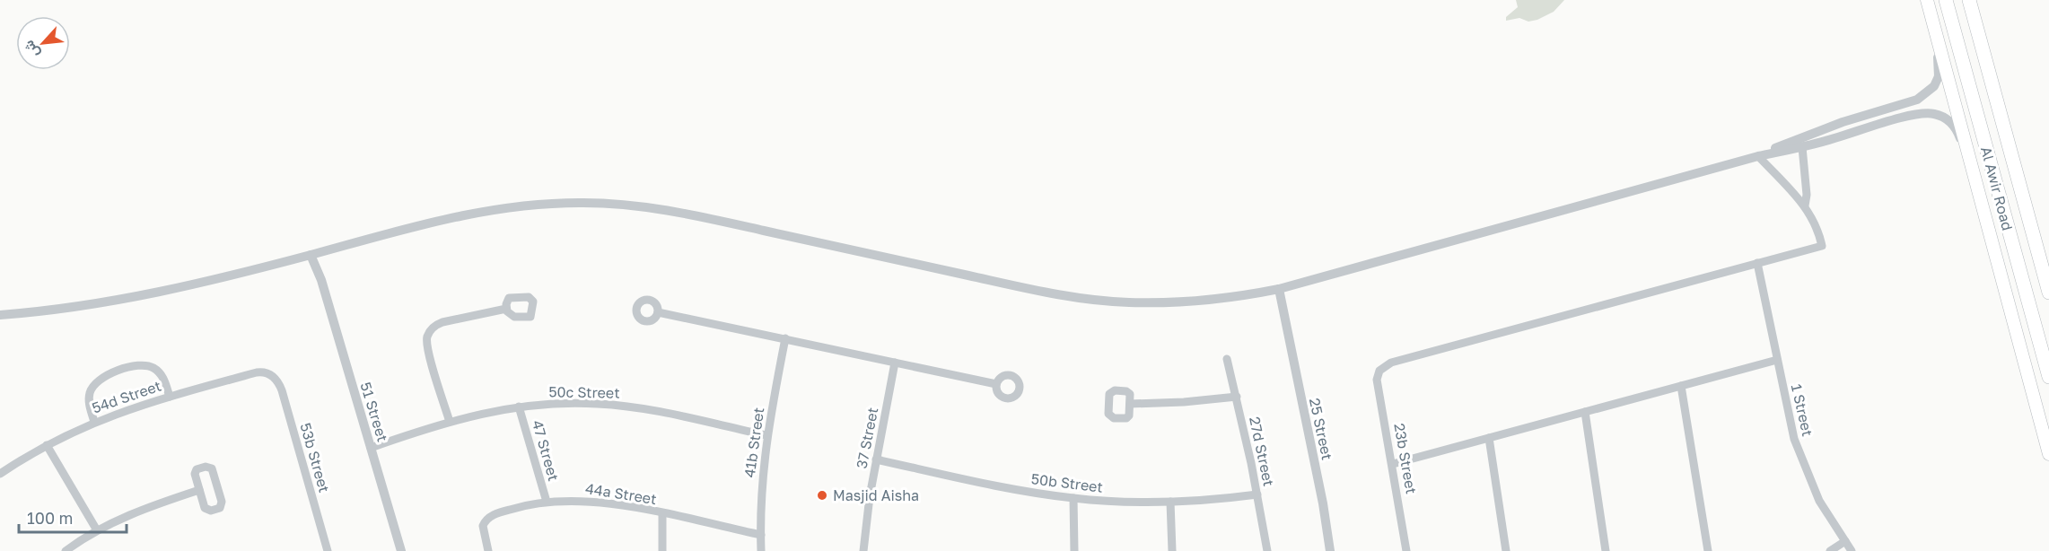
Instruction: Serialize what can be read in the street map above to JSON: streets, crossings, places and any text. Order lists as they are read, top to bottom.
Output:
{
  "streets": {
    "highway": ["Al Awir Road"],
    "street": [
      "50c Street",
      "54d Street",
      "1 Street",
      "51 Street",
      "25 Street",
      "37 Street",
      "41b Street",
      "47 Street",
      "27d Street",
      "53b Street",
      "23b Street",
      "50b Street",
      "44a Street"
    ]
  },
  "crossings": [
    ["50c Street", "51 Street"],
    ["50c Street", "41b Street"],
    ["50c Street", "47 Street"],
    ["54d Street", "53b Street"],
    ["1 Street", "23b Street"],
    ["37 Street", "50b Street"],
    ["41b Street", "44a Street"],
    ["47 Street", "44a Street"],
    ["27d Street", "50b Street"]
  ],
  "places": ["Masjid Aisha"],
  "scale_bar": "100 m",
  "north": "bottom left"
}
